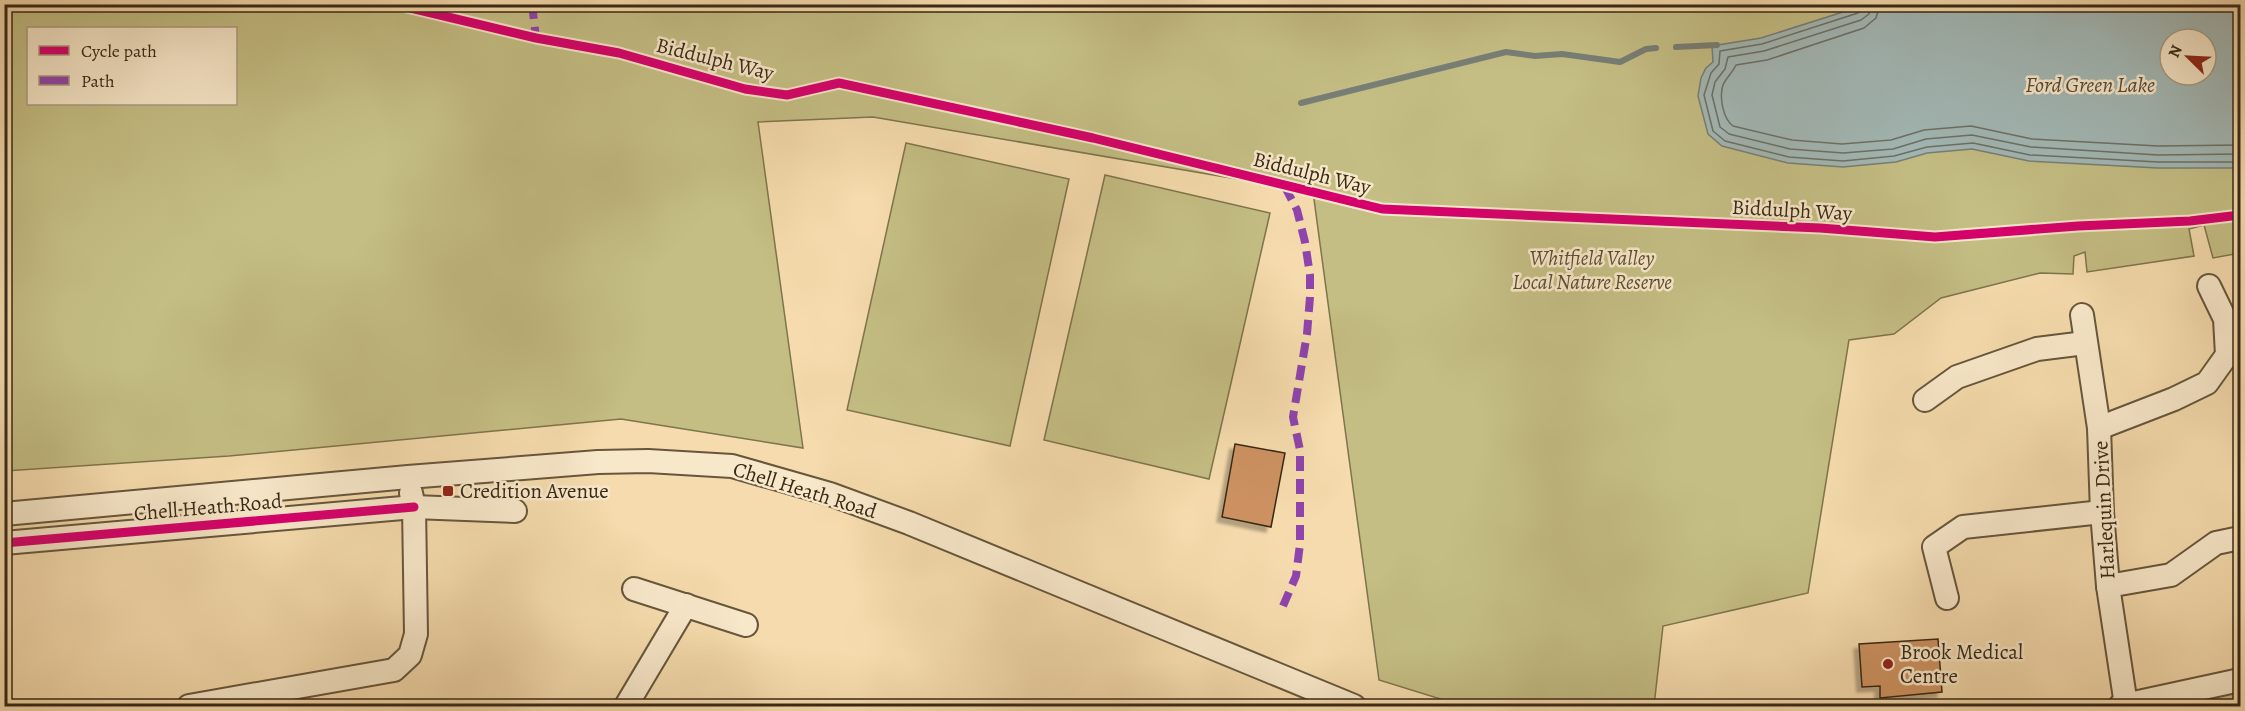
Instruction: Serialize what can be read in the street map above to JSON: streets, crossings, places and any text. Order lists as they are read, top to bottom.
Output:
{
  "streets": {
    "street": ["Chell Heath Road", "Harlequin Drive"],
    "cycle path": ["Biddulph Way"]
  },
  "water": ["Ford Green Lake"],
  "parks": ["Whitfield Valley Local Nature Reserve"],
  "places": {
    "transit": ["Credition Avenue"],
    "other": ["Brook Medical Centre"]
  },
  "legend": ["Cycle path", "Path"],
  "north": "top left"
}
